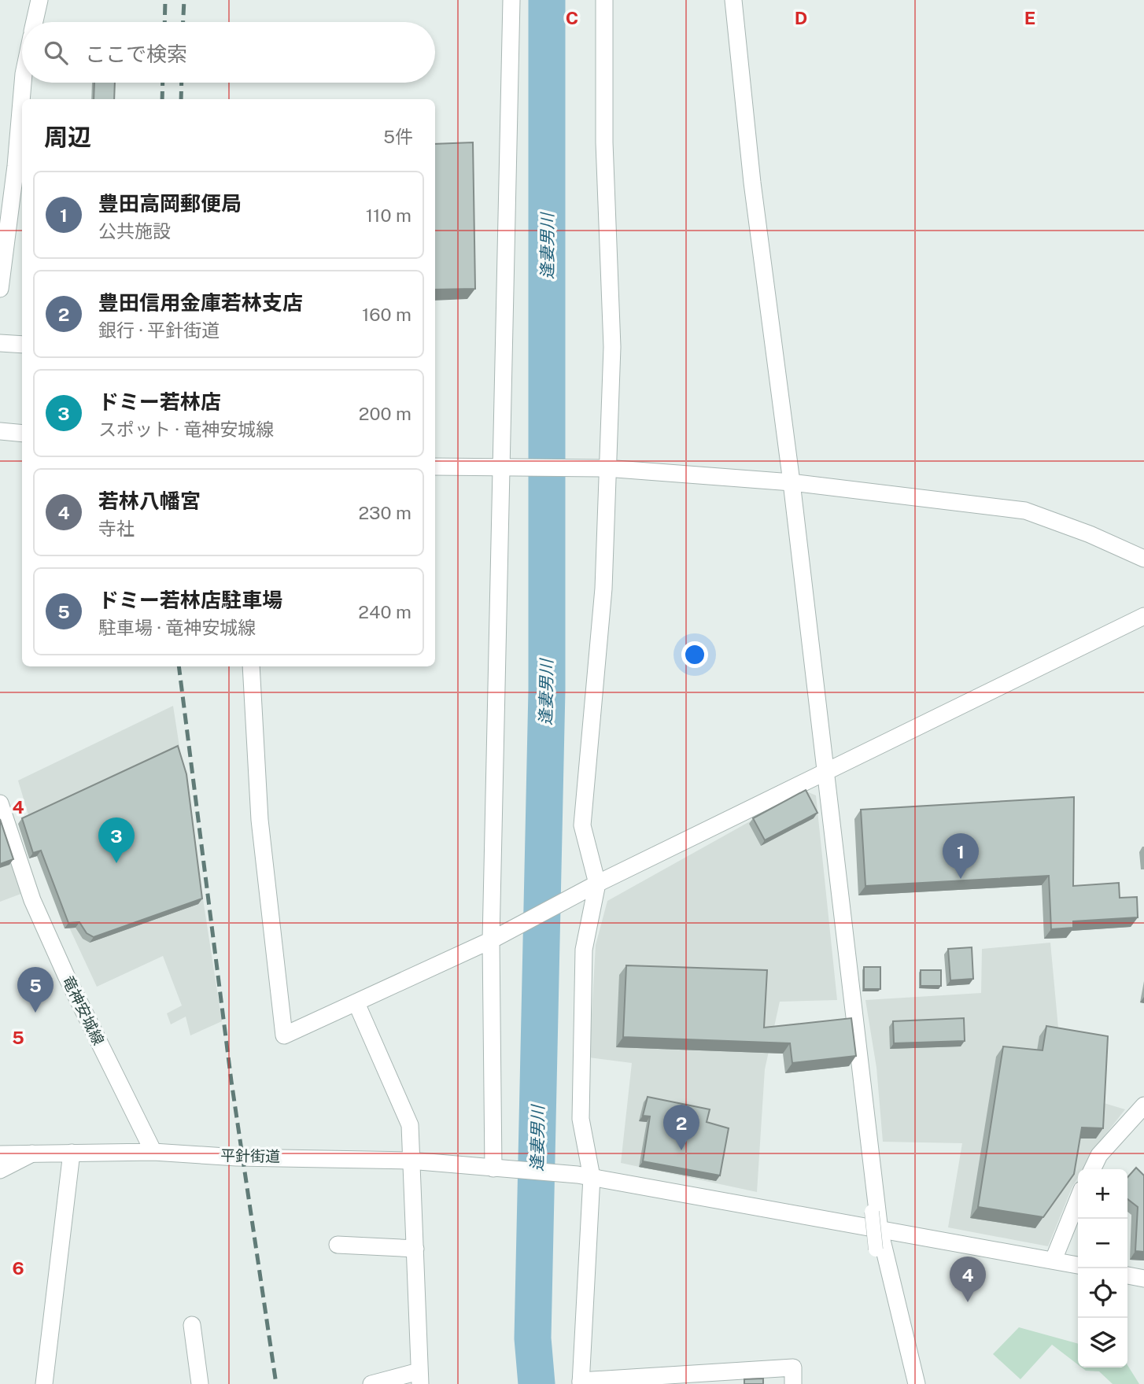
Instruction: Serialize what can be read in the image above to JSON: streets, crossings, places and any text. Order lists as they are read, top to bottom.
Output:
{
  "streets": {
    "street": ["竜神安城線", "平針街道"]
  },
  "crossings": [
    ["竜神安城線", "平針街道"]
  ],
  "water": ["逢妻男川"],
  "page": {
    "search": "ここで検索",
    "heading": ["周辺", "5件"],
    "list": [
      {
        "mark": "1",
        "name": "豊田高岡郵便局",
        "note": "公共施設",
        "value": "110 m"
      },
      {
        "mark": "2",
        "name": "豊田信用金庫若林支店",
        "note": "銀行 · 平針街道",
        "value": "160 m"
      },
      {
        "mark": "3",
        "name": "ドミー若林店",
        "note": "スポット · 竜神安城線",
        "value": "200 m"
      },
      {
        "mark": "4",
        "name": "若林八幡宮",
        "note": "寺社",
        "value": "230 m"
      },
      {
        "mark": "5",
        "name": "ドミー若林店駐車場",
        "note": "駐車場 · 竜神安城線",
        "value": "240 m"
      }
    ],
    "pins": [
      "3",
      "1",
      "5",
      "2",
      "4"
    ],
    "map_buttons": ["+", "−"]
  },
  "grid": {
    "columns": ["C", "D", "E"],
    "rows": ["4", "5", "6"]
  }
}
